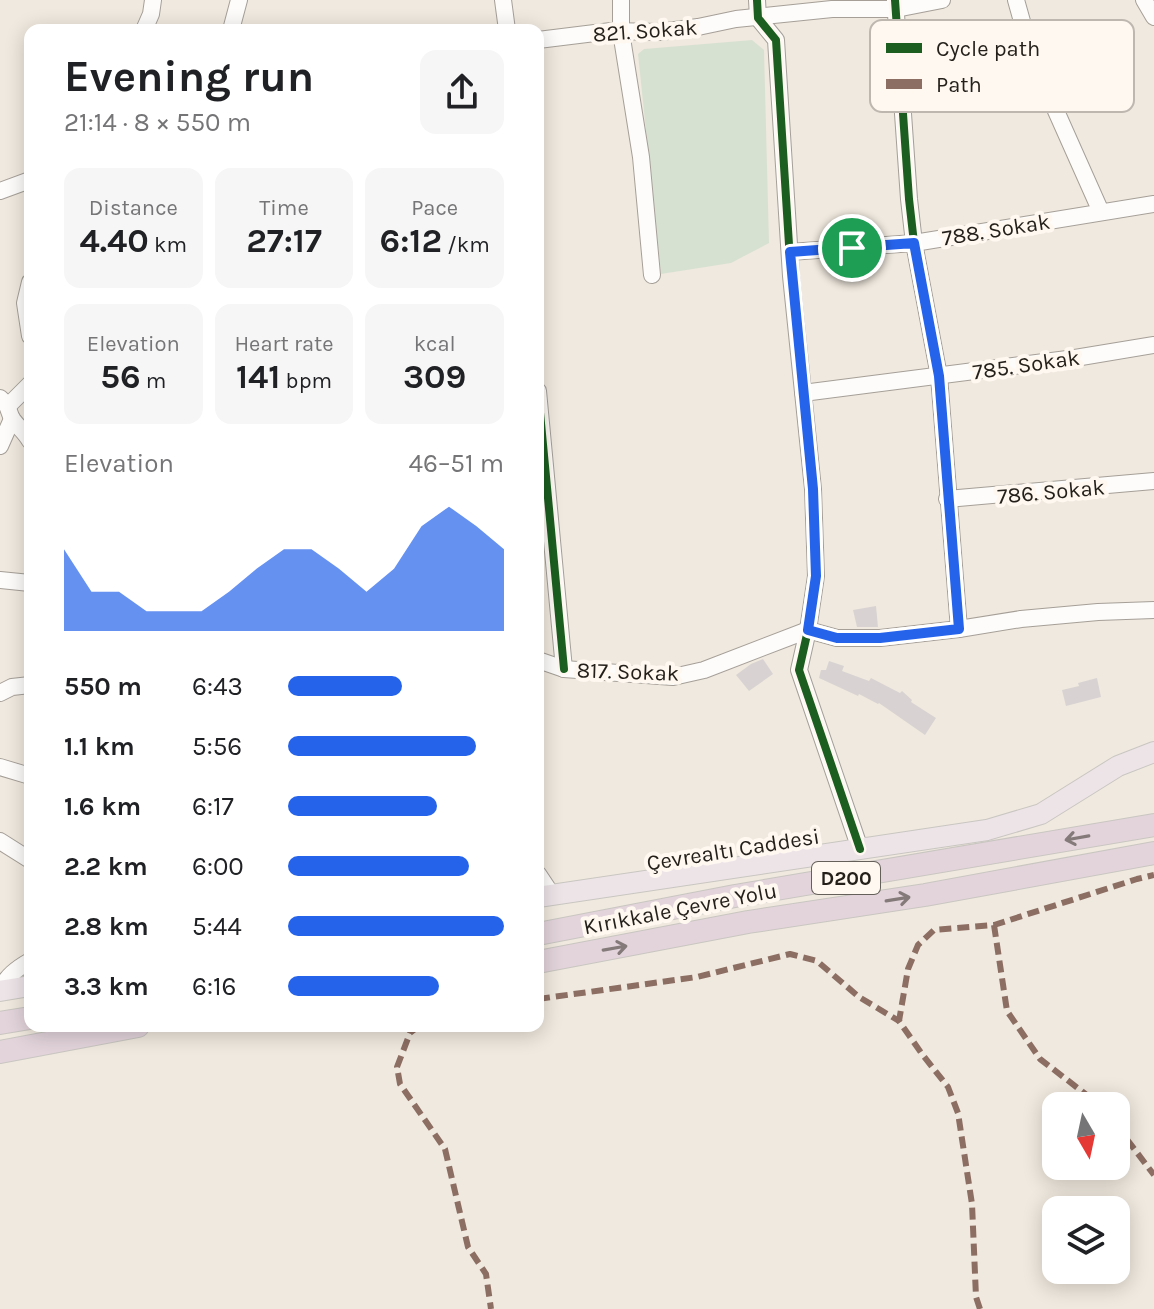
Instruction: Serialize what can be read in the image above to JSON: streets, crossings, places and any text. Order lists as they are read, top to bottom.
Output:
{
  "streets": {
    "highway": ["D200", "Kırıkkale Çevre Yolu"],
    "main road": ["Çevrealtı Caddesi"],
    "street": [
      "821. Sokak",
      "788. Sokak",
      "785. Sokak",
      "786. Sokak",
      "817. Sokak"
    ]
  },
  "legend": ["Cycle path", "Path"],
  "north": "bottom",
  "page": {
    "heading": ["Evening run", "21:14 · 8 × 550 m"],
    "stats": [
      ["Distance", "4.40 km"],
      ["Time", "27:17"],
      ["Pace", "6:12 /km"],
      ["Elevation", "56 m"],
      ["Heart rate", "141 bpm"],
      ["kcal", "309"]
    ],
    "chart": ["Elevation", "46–51 m"],
    "list": [
      {
        "name": "550 m",
        "note": "6:43"
      },
      {
        "name": "1.1 km",
        "note": "5:56"
      },
      {
        "name": "1.6 km",
        "note": "6:17"
      },
      {
        "name": "2.2 km",
        "note": "6:00"
      },
      {
        "name": "2.8 km",
        "note": "5:44"
      },
      {
        "name": "3.3 km",
        "note": "6:16"
      }
    ]
  }
}
